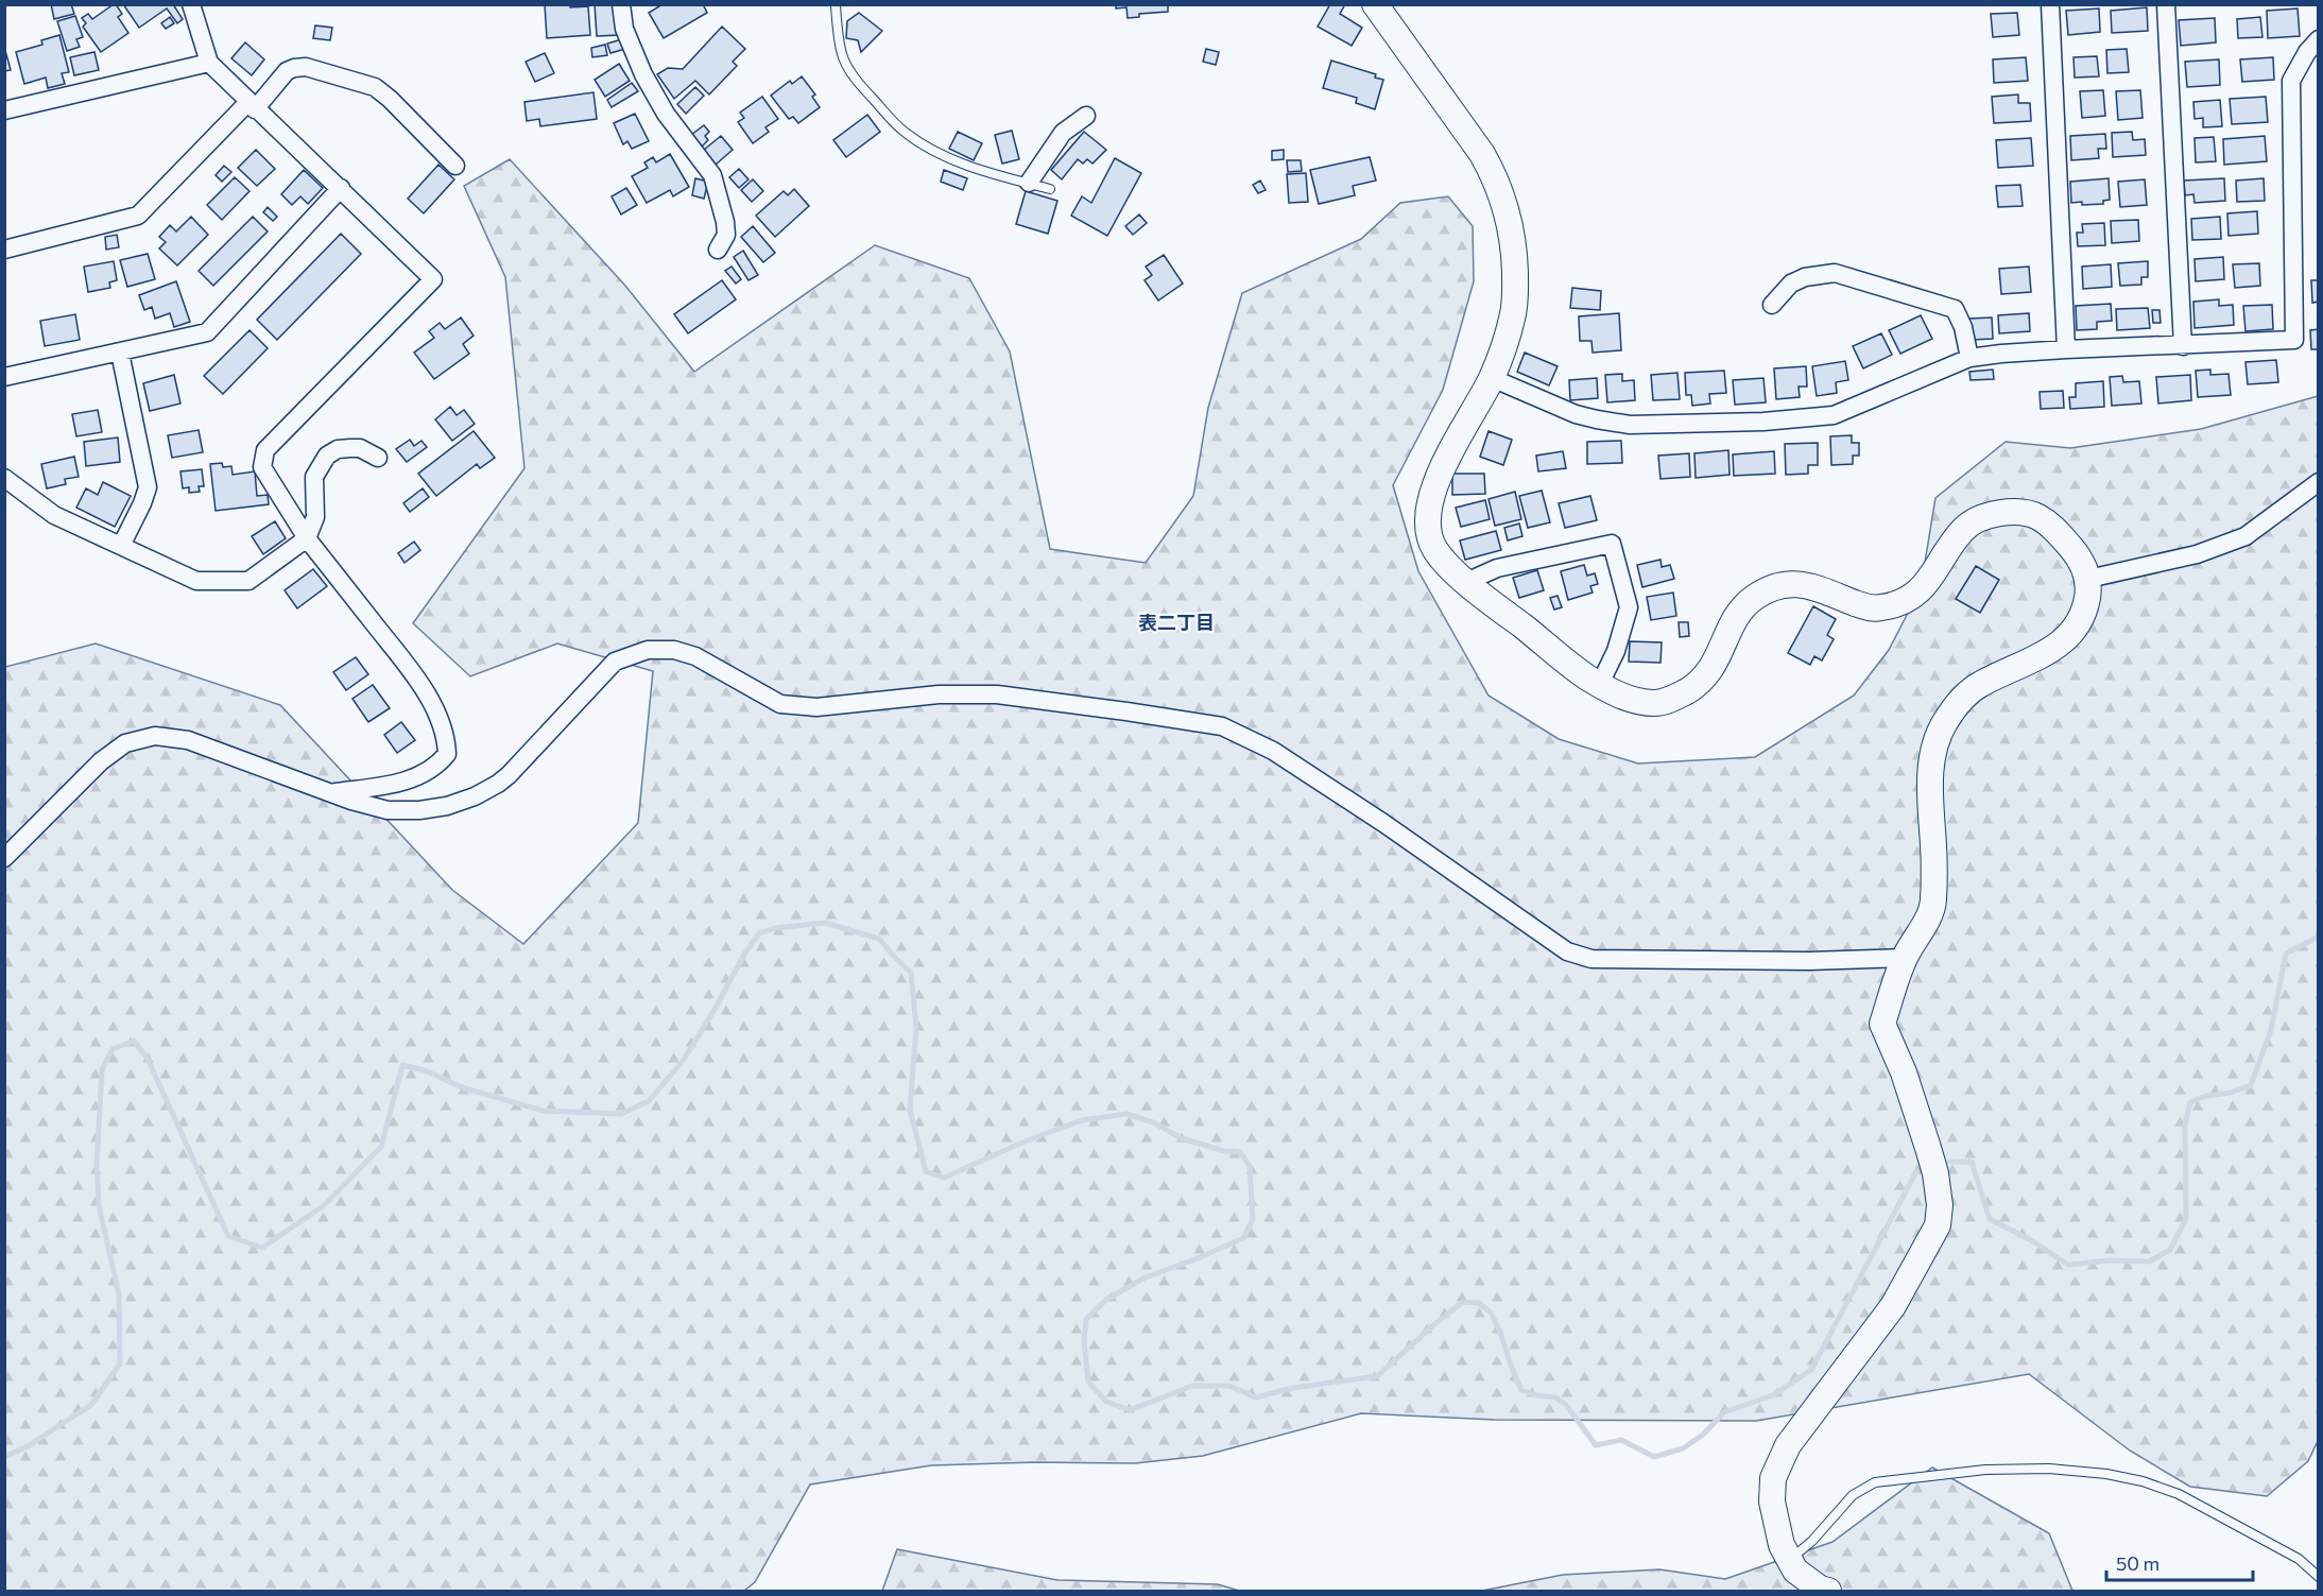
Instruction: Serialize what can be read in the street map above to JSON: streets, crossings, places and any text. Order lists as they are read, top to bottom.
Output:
{
  "districts": ["表二丁目"],
  "scale_bar": "50 m"
}
